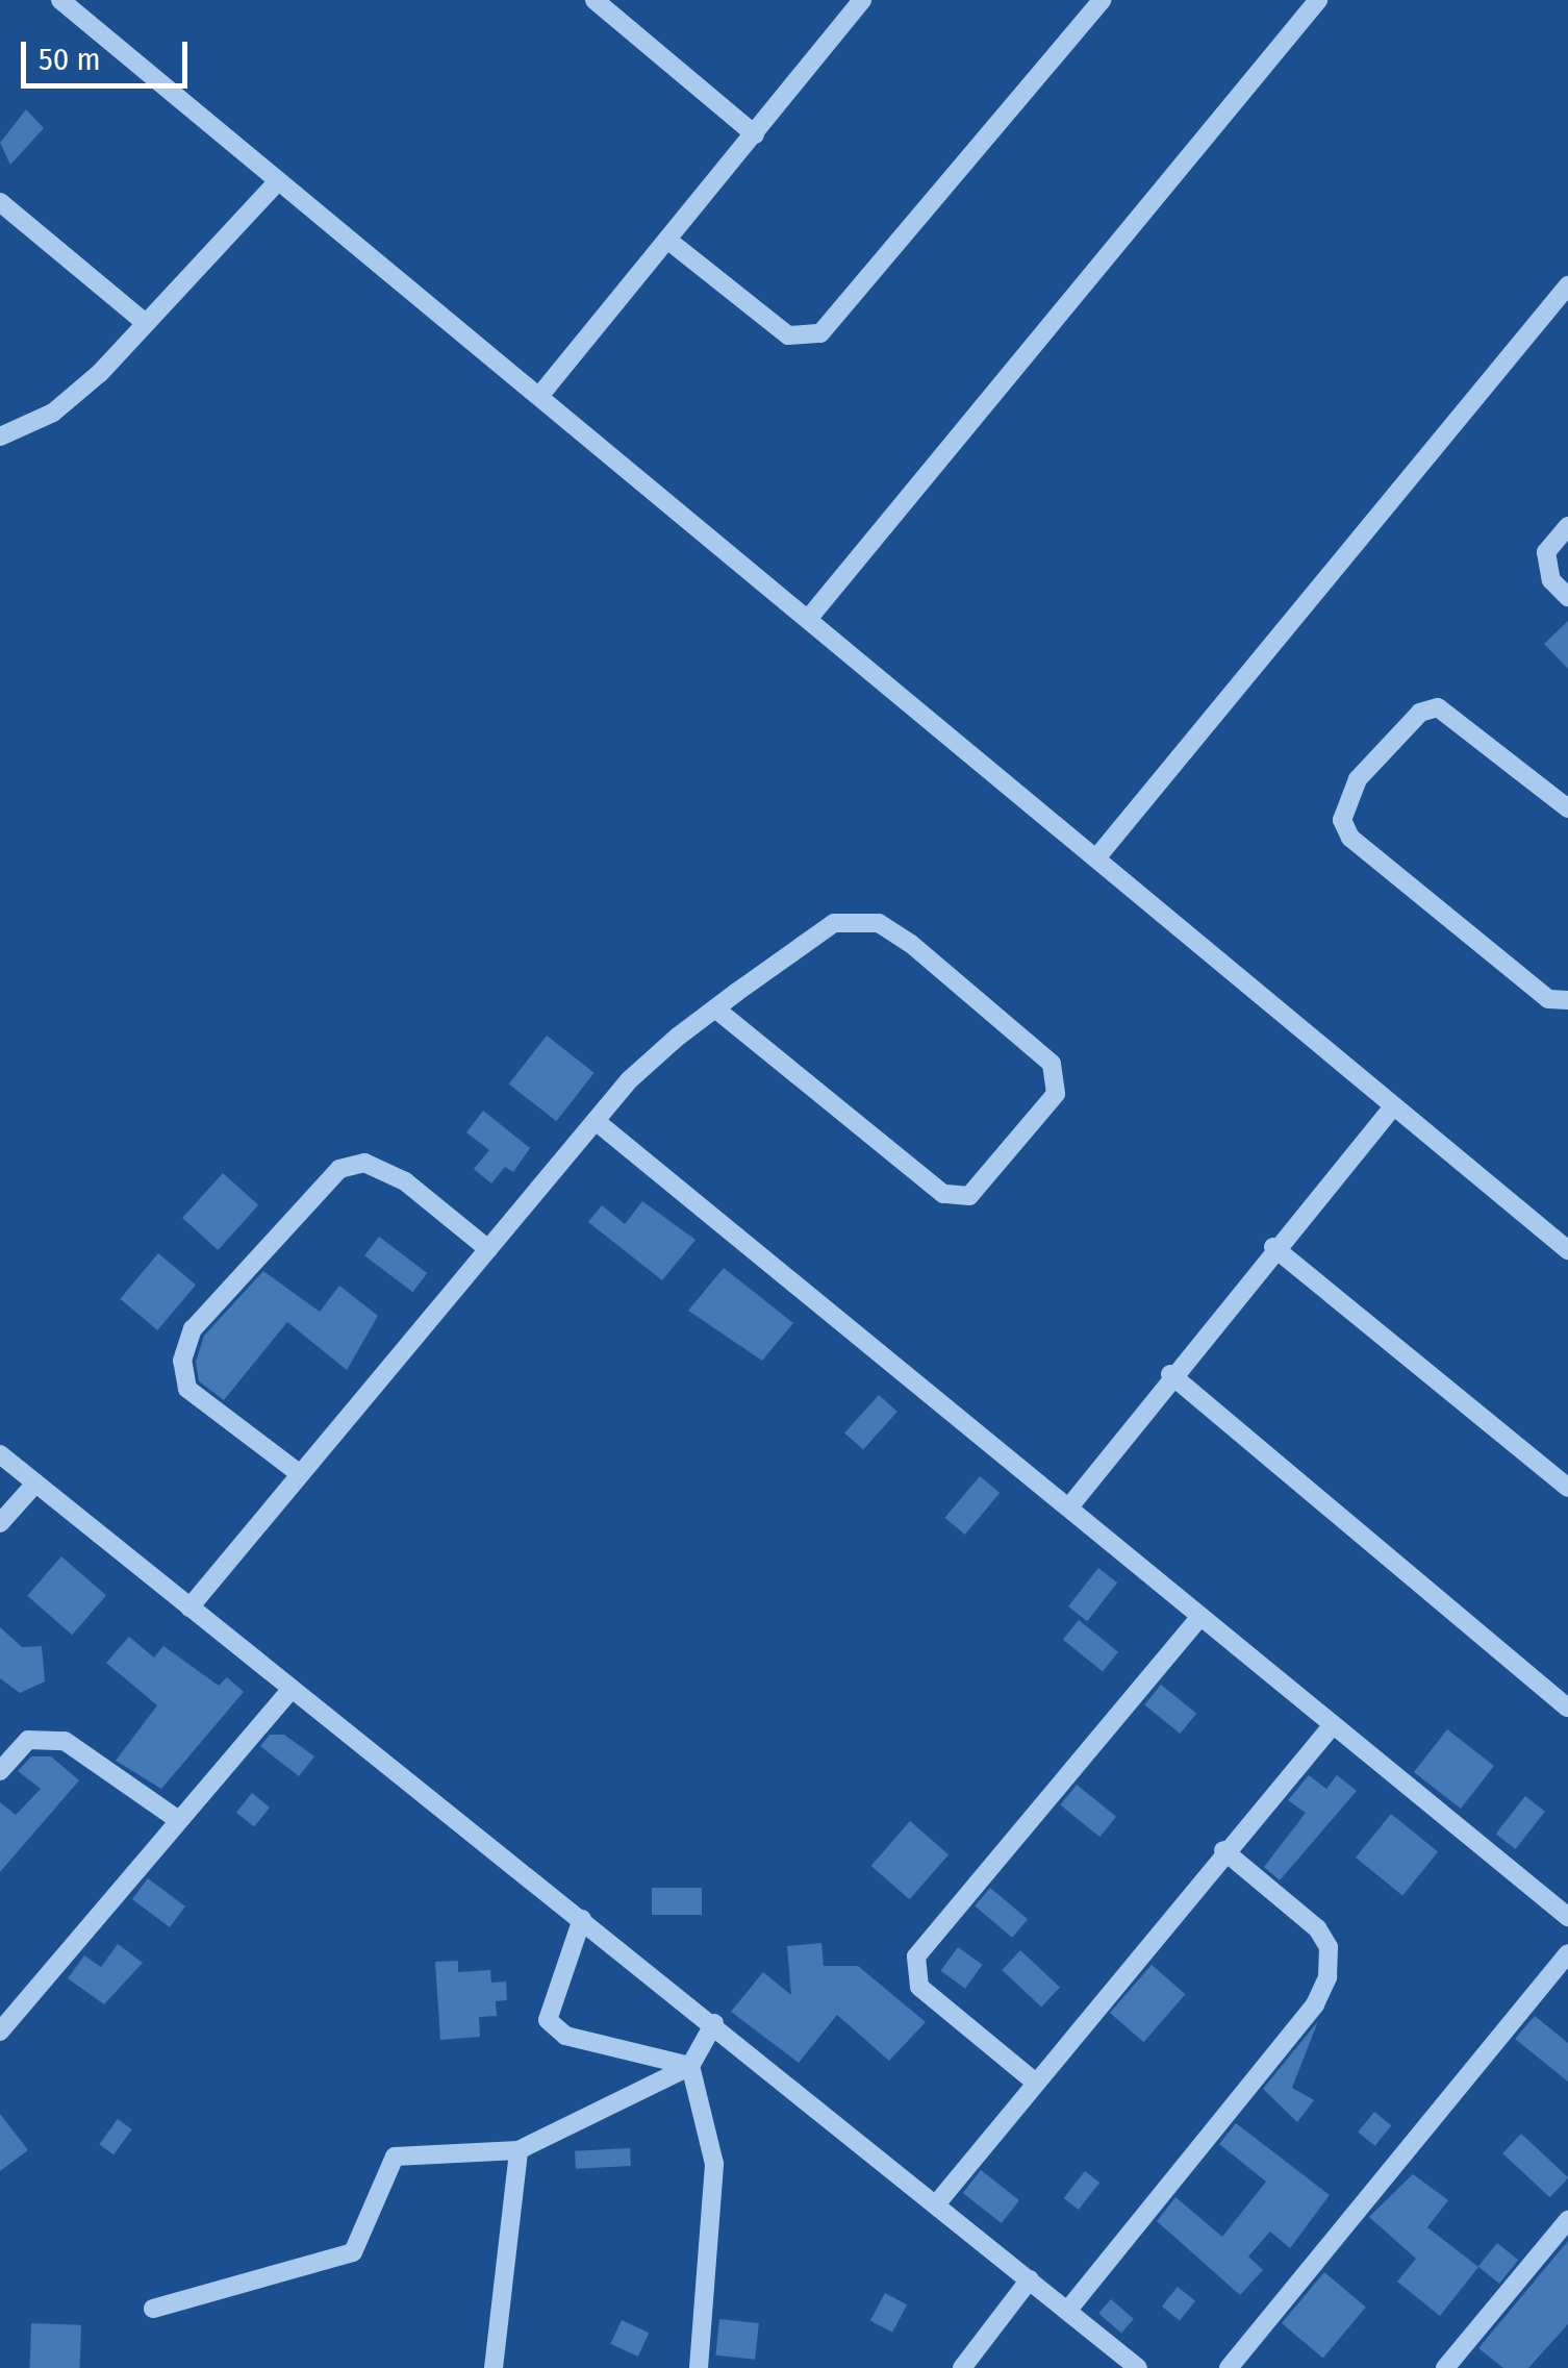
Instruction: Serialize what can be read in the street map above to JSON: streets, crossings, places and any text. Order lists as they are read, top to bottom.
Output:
{
  "scale_bar": "50 m"
}
